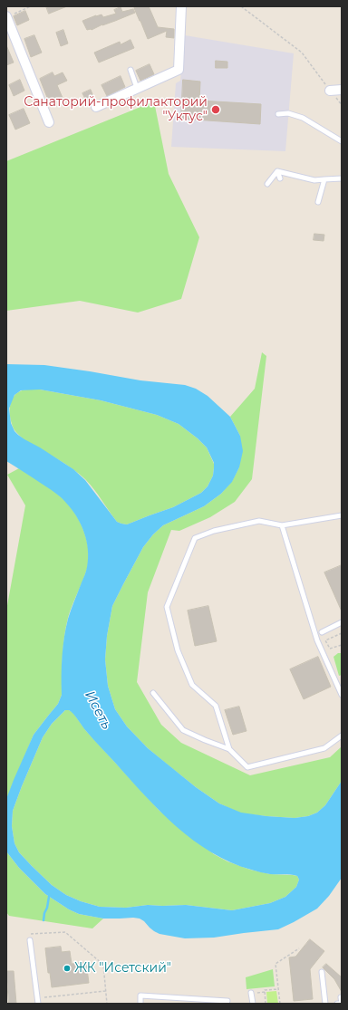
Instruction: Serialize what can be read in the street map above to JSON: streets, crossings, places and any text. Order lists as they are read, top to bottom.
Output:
{
  "water": ["Исеть"],
  "places": ["Санаторий-профилакторий \"Уктус\"", "ЖК \"Исетский\""]
}
